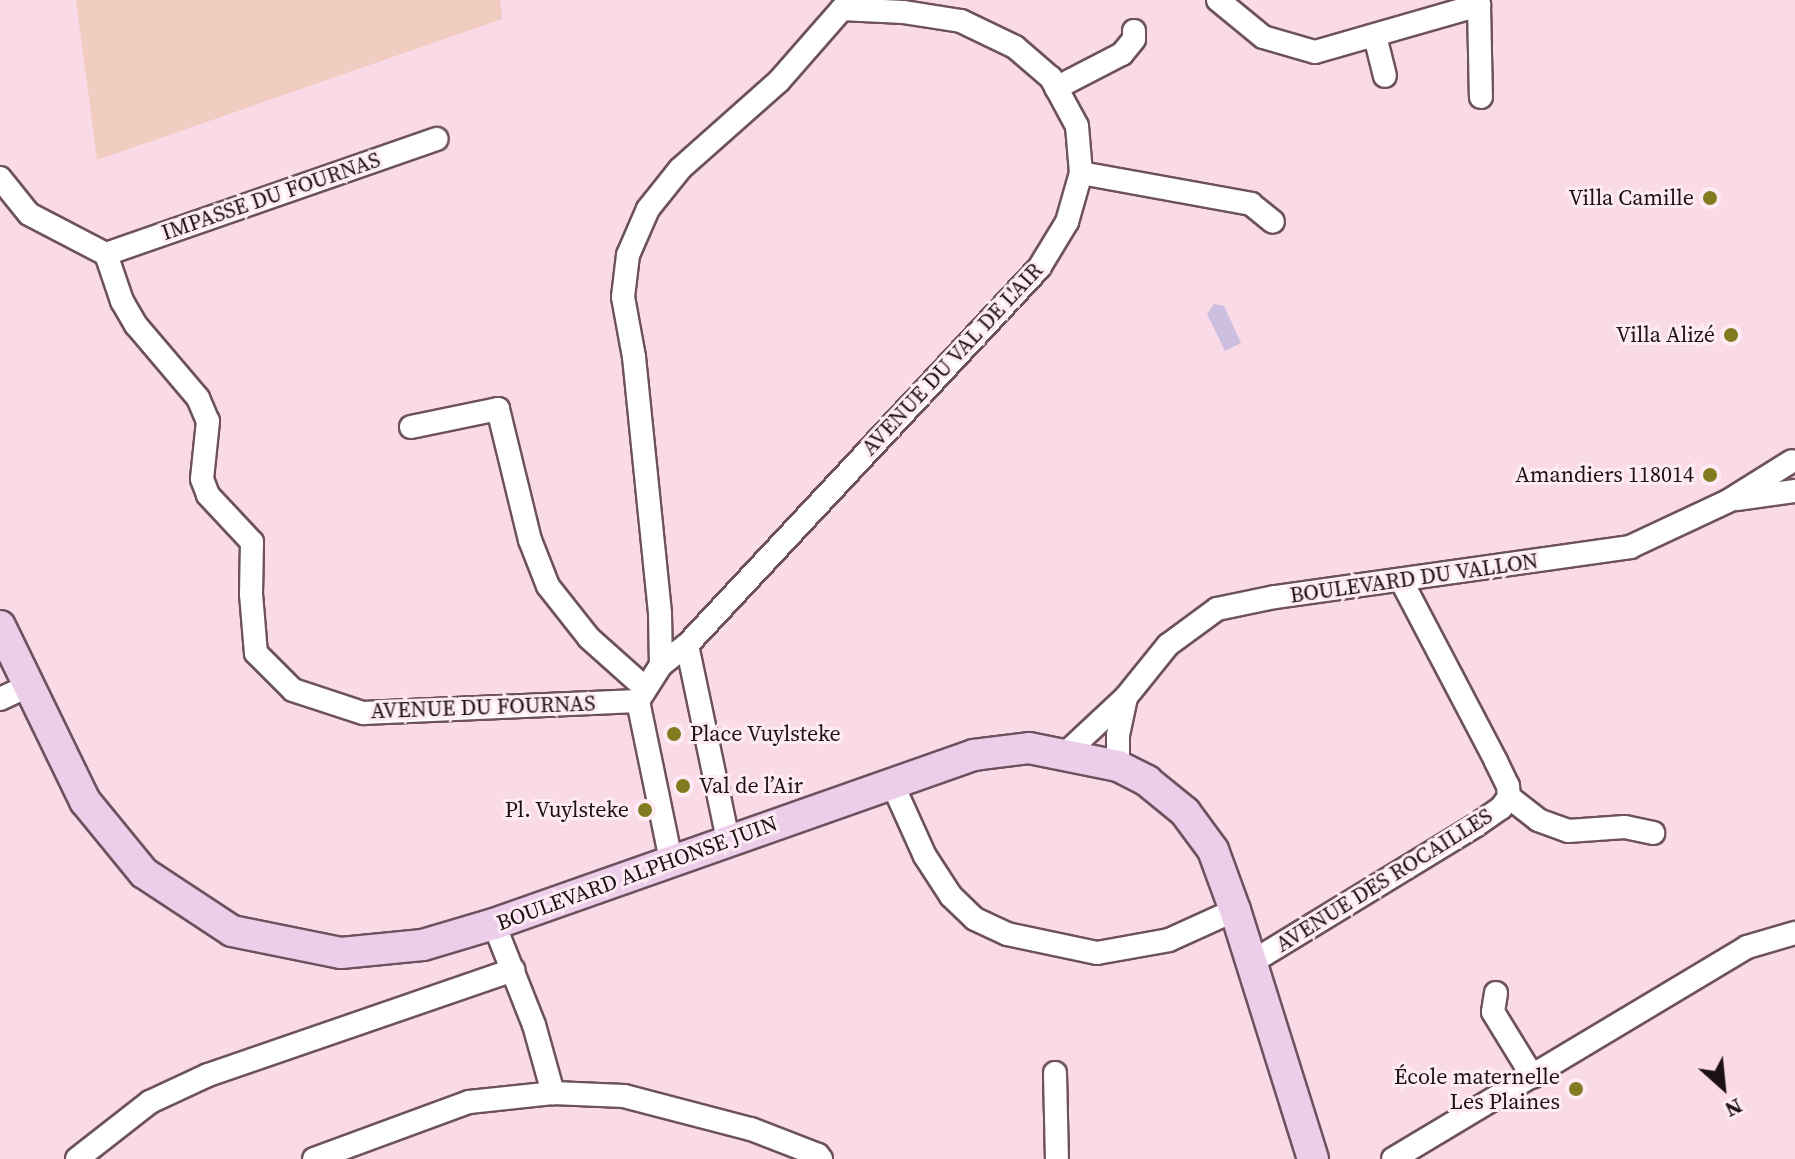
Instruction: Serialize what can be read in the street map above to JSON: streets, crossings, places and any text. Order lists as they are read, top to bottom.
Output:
{
  "streets": {
    "street": [
      "IMPASSE DU FOURNAS",
      "AVENUE DU VAL DE L'AIR",
      "BOULEVARD DU VALLON",
      "AVENUE DU FOURNAS",
      "BOULEVARD ALPHONSE JUIN",
      "AVENUE DES ROCAILLES"
    ]
  },
  "crossings": [
    ["IMPASSE DU FOURNAS", "AVENUE DU FOURNAS"],
    ["BOULEVARD DU VALLON", "BOULEVARD ALPHONSE JUIN"],
    ["BOULEVARD DU VALLON", "AVENUE DES ROCAILLES"],
    ["BOULEVARD ALPHONSE JUIN", "AVENUE DES ROCAILLES"]
  ],
  "places": [
    "Villa Camille",
    "Villa Alizé",
    "Amandiers 118014",
    "Place Vuylsteke",
    "Val de l’Air",
    "Pl. Vuylsteke",
    "École maternelle Les Plaines"
  ],
  "north": "bottom right"
}
